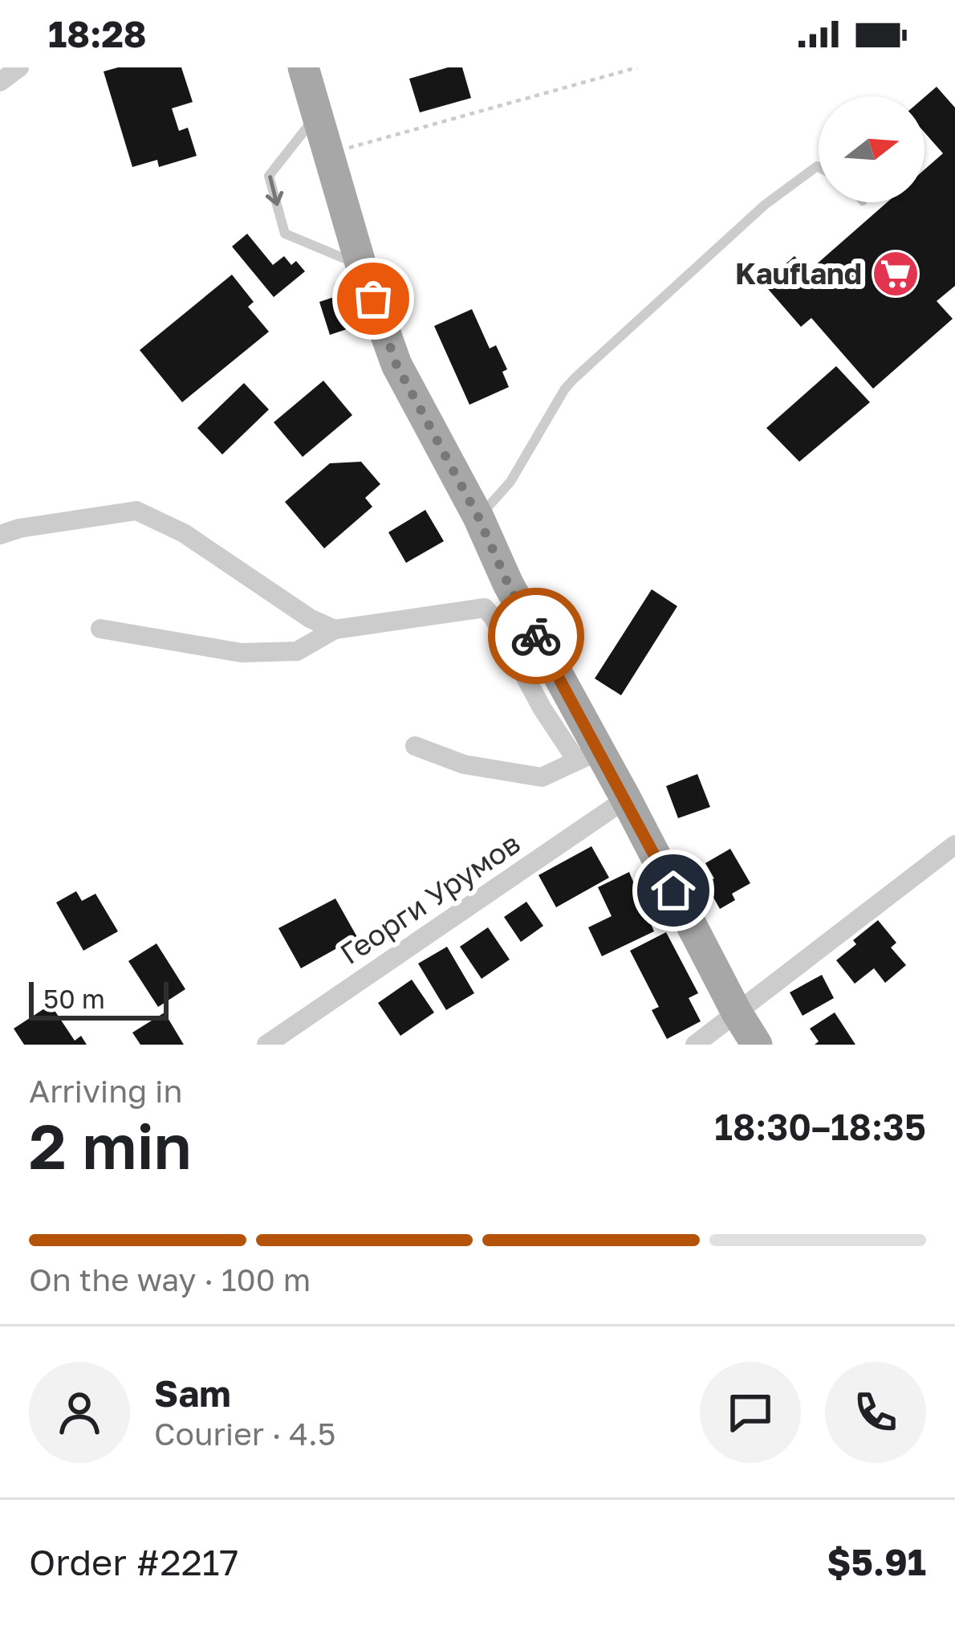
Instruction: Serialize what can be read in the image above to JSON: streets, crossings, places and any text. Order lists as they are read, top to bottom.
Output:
{
  "streets": {
    "street": ["Георги Урумов"]
  },
  "places": {
    "supermarket": ["Kaufland"]
  },
  "scale_bar": "50 m",
  "north": "right",
  "page": {
    "status": "18:28",
    "scale": "50 m",
    "heading": ["2 min", "Arriving in", "18:30–18:35"],
    "panel": [
      "Sam",
      "Courier · 4.5",
      "Order #2217",
      "$5.91"
    ],
    "bar": "On the way · 100 m"
  }
}
